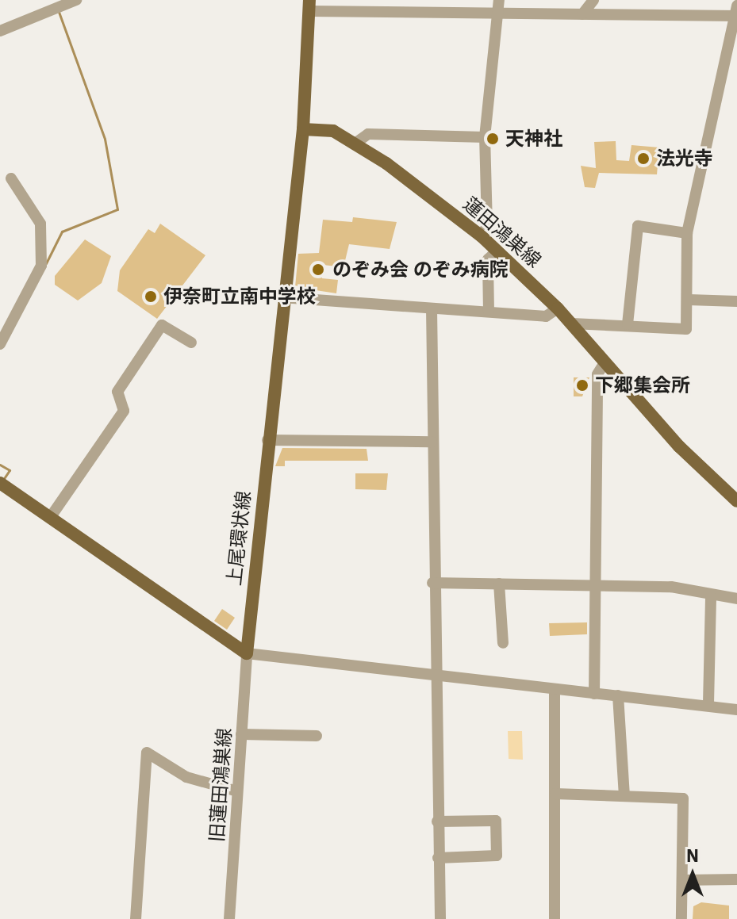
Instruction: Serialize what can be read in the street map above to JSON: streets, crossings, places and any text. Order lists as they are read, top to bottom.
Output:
{
  "streets": {
    "main road": ["蓮田鴻巣線", "上尾環状線"],
    "street": ["旧蓮田鴻巣線"]
  },
  "crossings": [
    ["蓮田鴻巣線", "上尾環状線"],
    ["上尾環状線", "旧蓮田鴻巣線"]
  ],
  "places": [
    "天神社",
    "法光寺",
    "のぞみ会 のぞみ病院",
    "伊奈町立南中学校",
    "下郷集会所"
  ],
  "north": "top"
}
